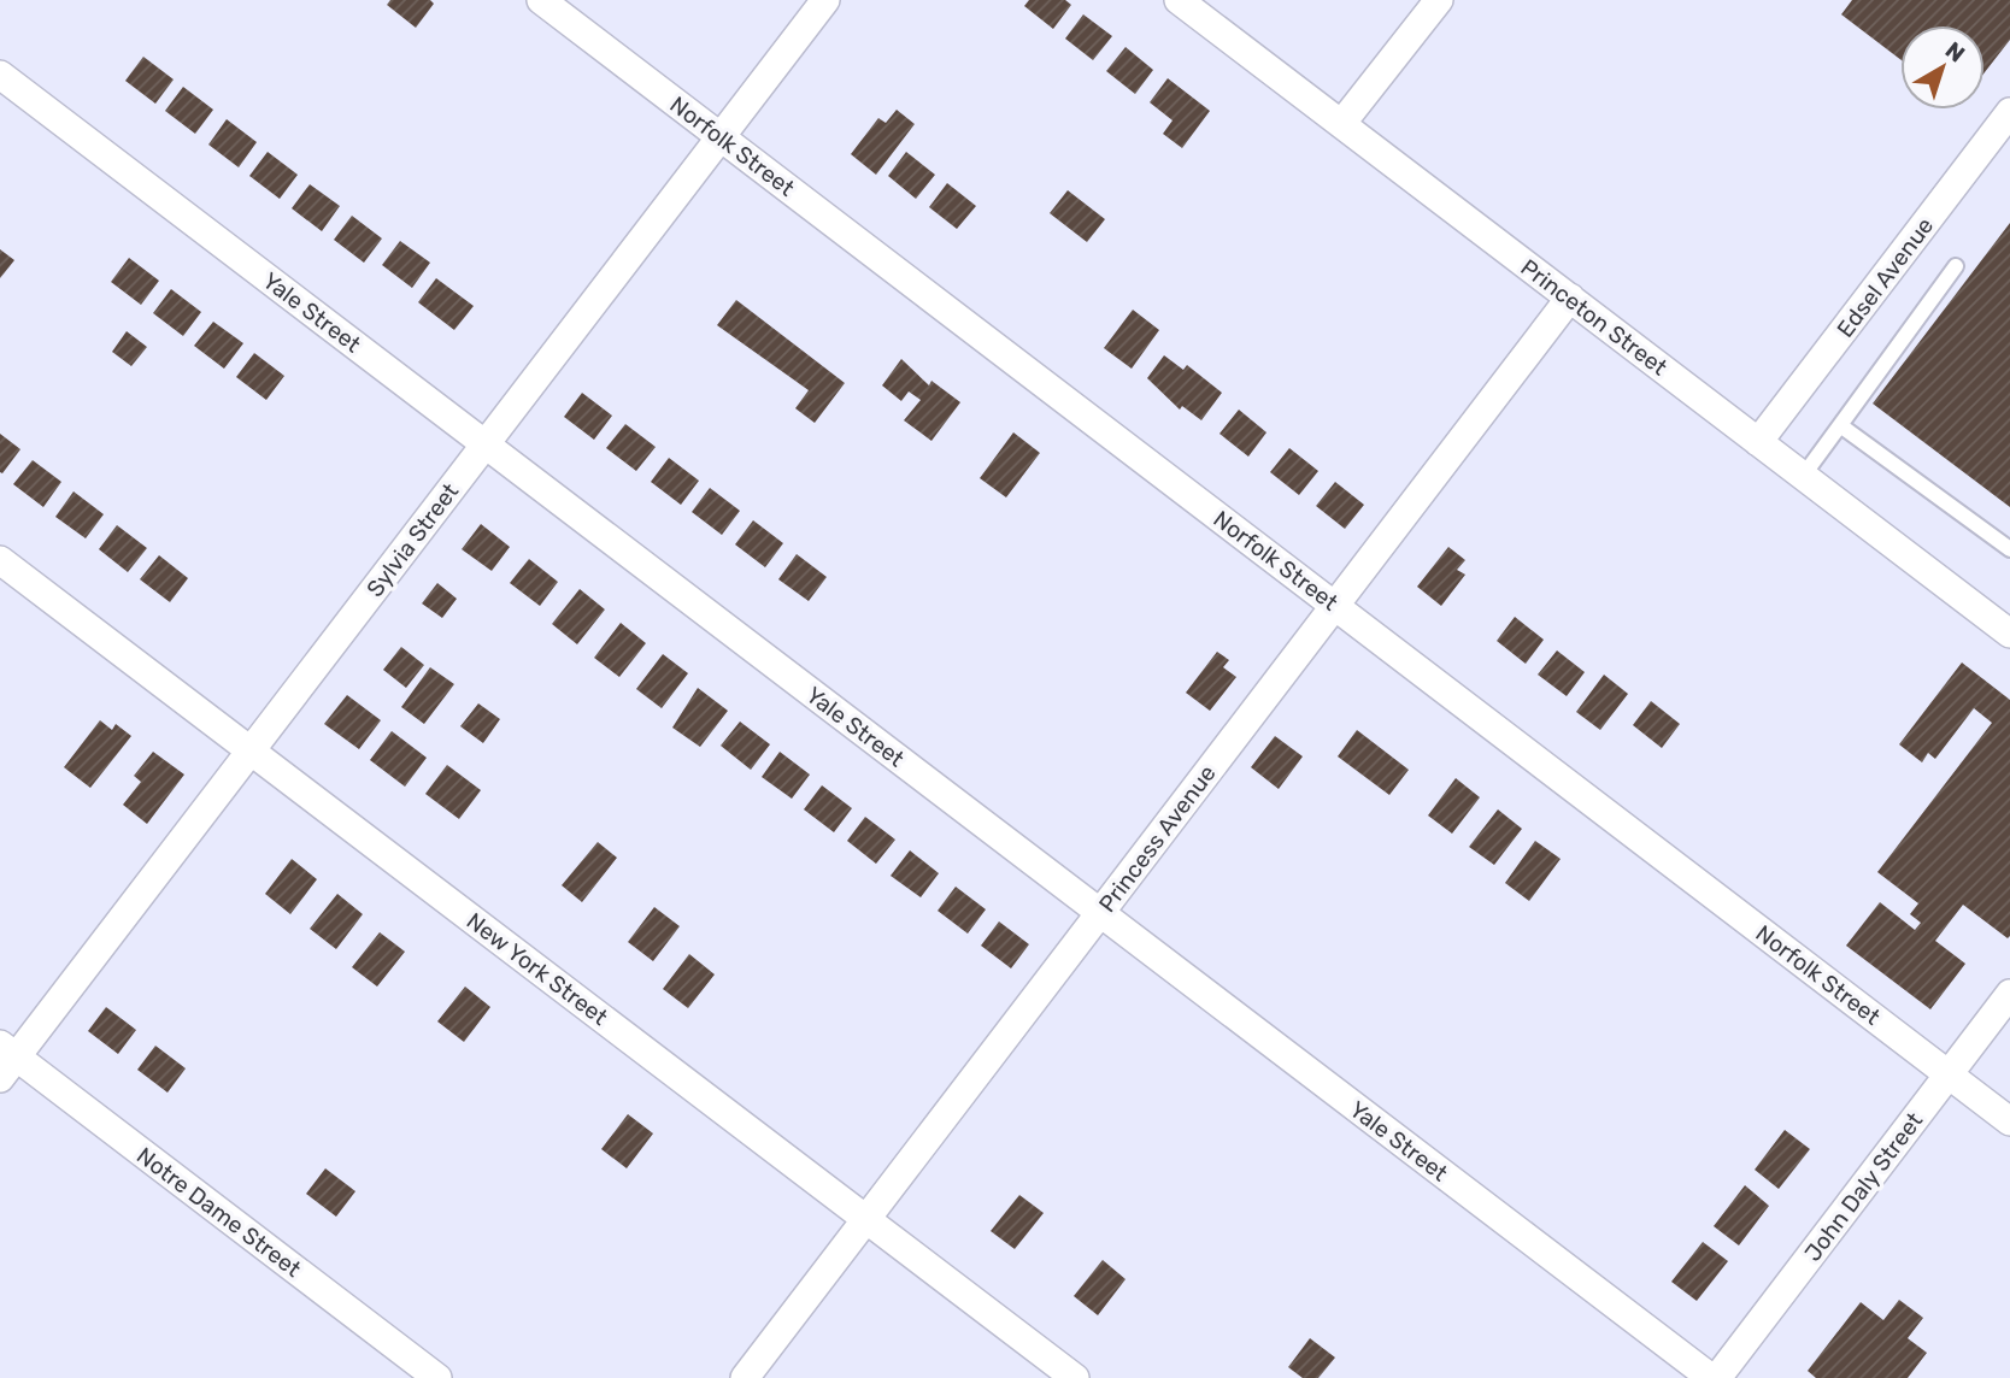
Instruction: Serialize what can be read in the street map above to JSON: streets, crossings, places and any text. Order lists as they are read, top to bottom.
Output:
{
  "streets": {
    "street": [
      "Norfolk Street",
      "Edsel Avenue",
      "Yale Street",
      "Princeton Street",
      "Sylvia Street",
      "Princess Avenue",
      "New York Street",
      "John Daly Street",
      "Notre Dame Street"
    ]
  },
  "crossings": [
    ["Norfolk Street", "Sylvia Street"],
    ["Norfolk Street", "Princess Avenue"],
    ["Norfolk Street", "John Daly Street"],
    ["Edsel Avenue", "Princeton Street"],
    ["Yale Street", "Sylvia Street"],
    ["Yale Street", "Princess Avenue"],
    ["Yale Street", "John Daly Street"],
    ["Princeton Street", "Princess Avenue"],
    ["Sylvia Street", "New York Street"],
    ["Sylvia Street", "Notre Dame Street"],
    ["Princess Avenue", "New York Street"]
  ],
  "north": "top right"
}
